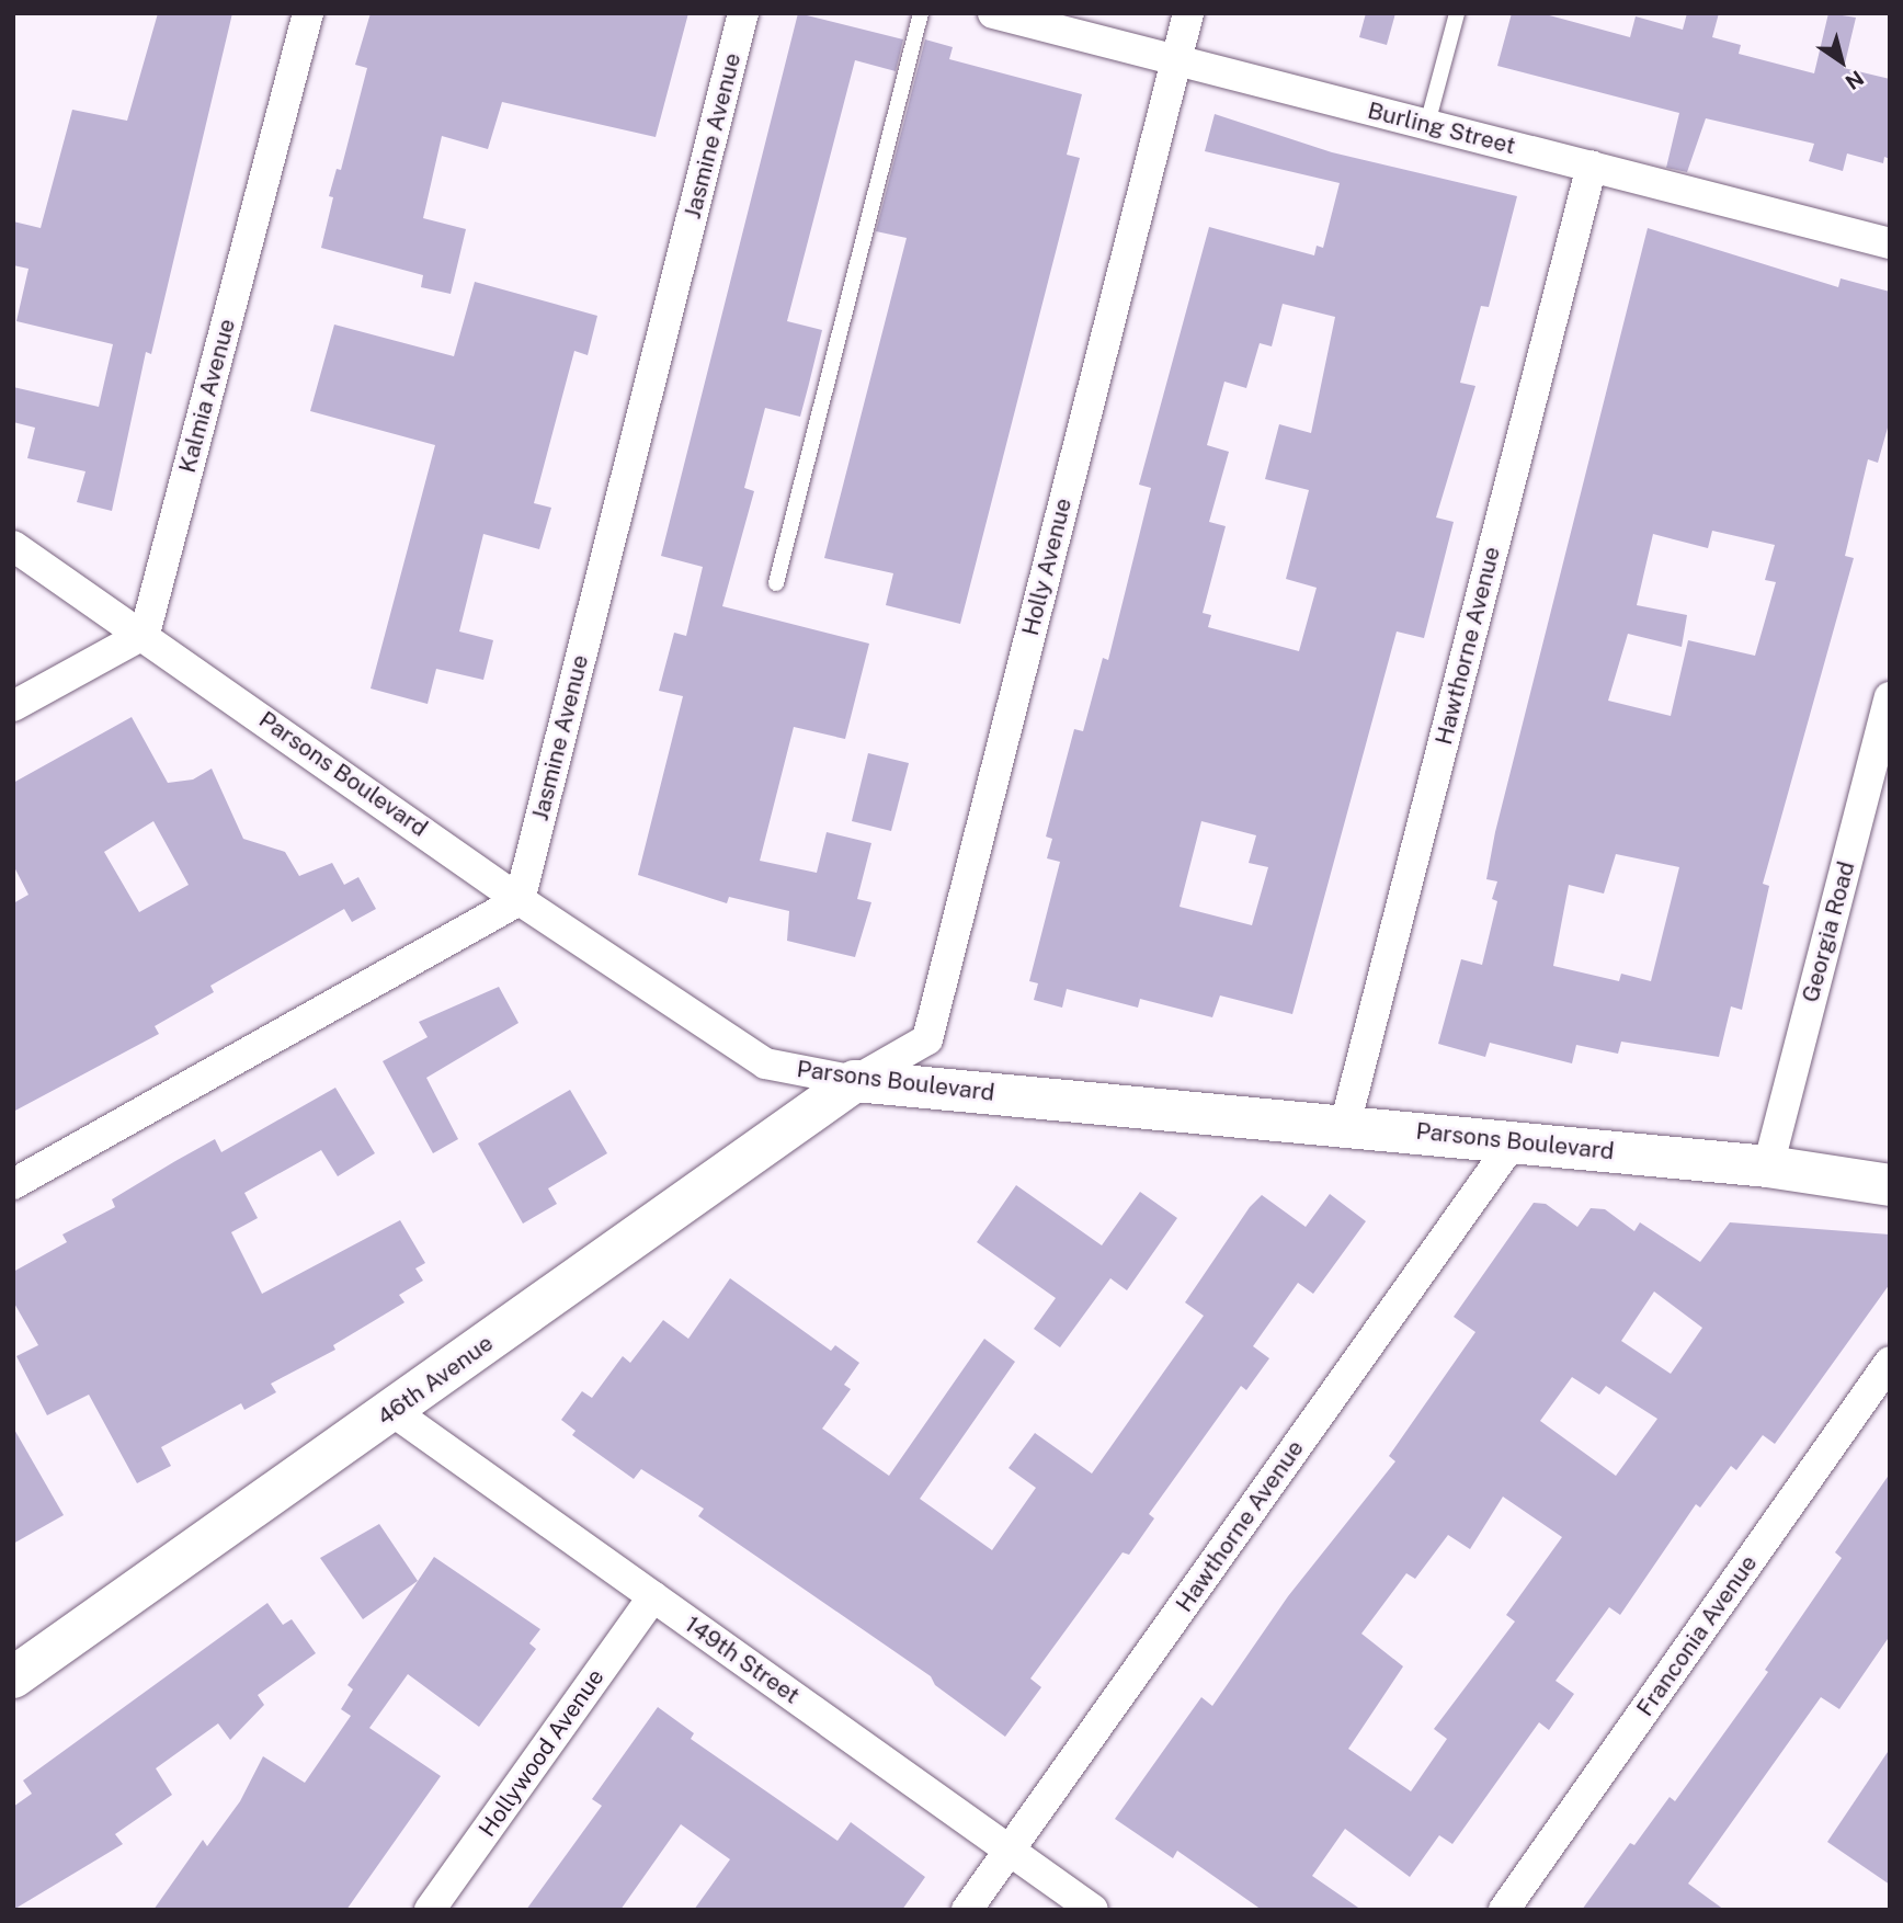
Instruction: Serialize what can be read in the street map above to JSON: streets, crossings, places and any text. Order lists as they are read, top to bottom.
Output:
{
  "streets": {
    "street": [
      "Burling Street",
      "Jasmine Avenue",
      "Kalmia Avenue",
      "Holly Avenue",
      "Hawthorne Avenue",
      "Parsons Boulevard",
      "Georgia Road",
      "46th Avenue",
      "Franconia Avenue",
      "149th Street",
      "Hollywood Avenue"
    ]
  },
  "crossings": [
    ["Burling Street", "Holly Avenue"],
    ["Burling Street", "Hawthorne Avenue"],
    ["Jasmine Avenue", "Parsons Boulevard"],
    ["Kalmia Avenue", "Parsons Boulevard"],
    ["Holly Avenue", "Parsons Boulevard"],
    ["Holly Avenue", "46th Avenue"],
    ["Hawthorne Avenue", "Parsons Boulevard"],
    ["Hawthorne Avenue", "149th Street"],
    ["Parsons Boulevard", "Georgia Road"],
    ["Parsons Boulevard", "46th Avenue"],
    ["46th Avenue", "149th Street"],
    ["149th Street", "Hollywood Avenue"]
  ],
  "north": "bottom right"
}
